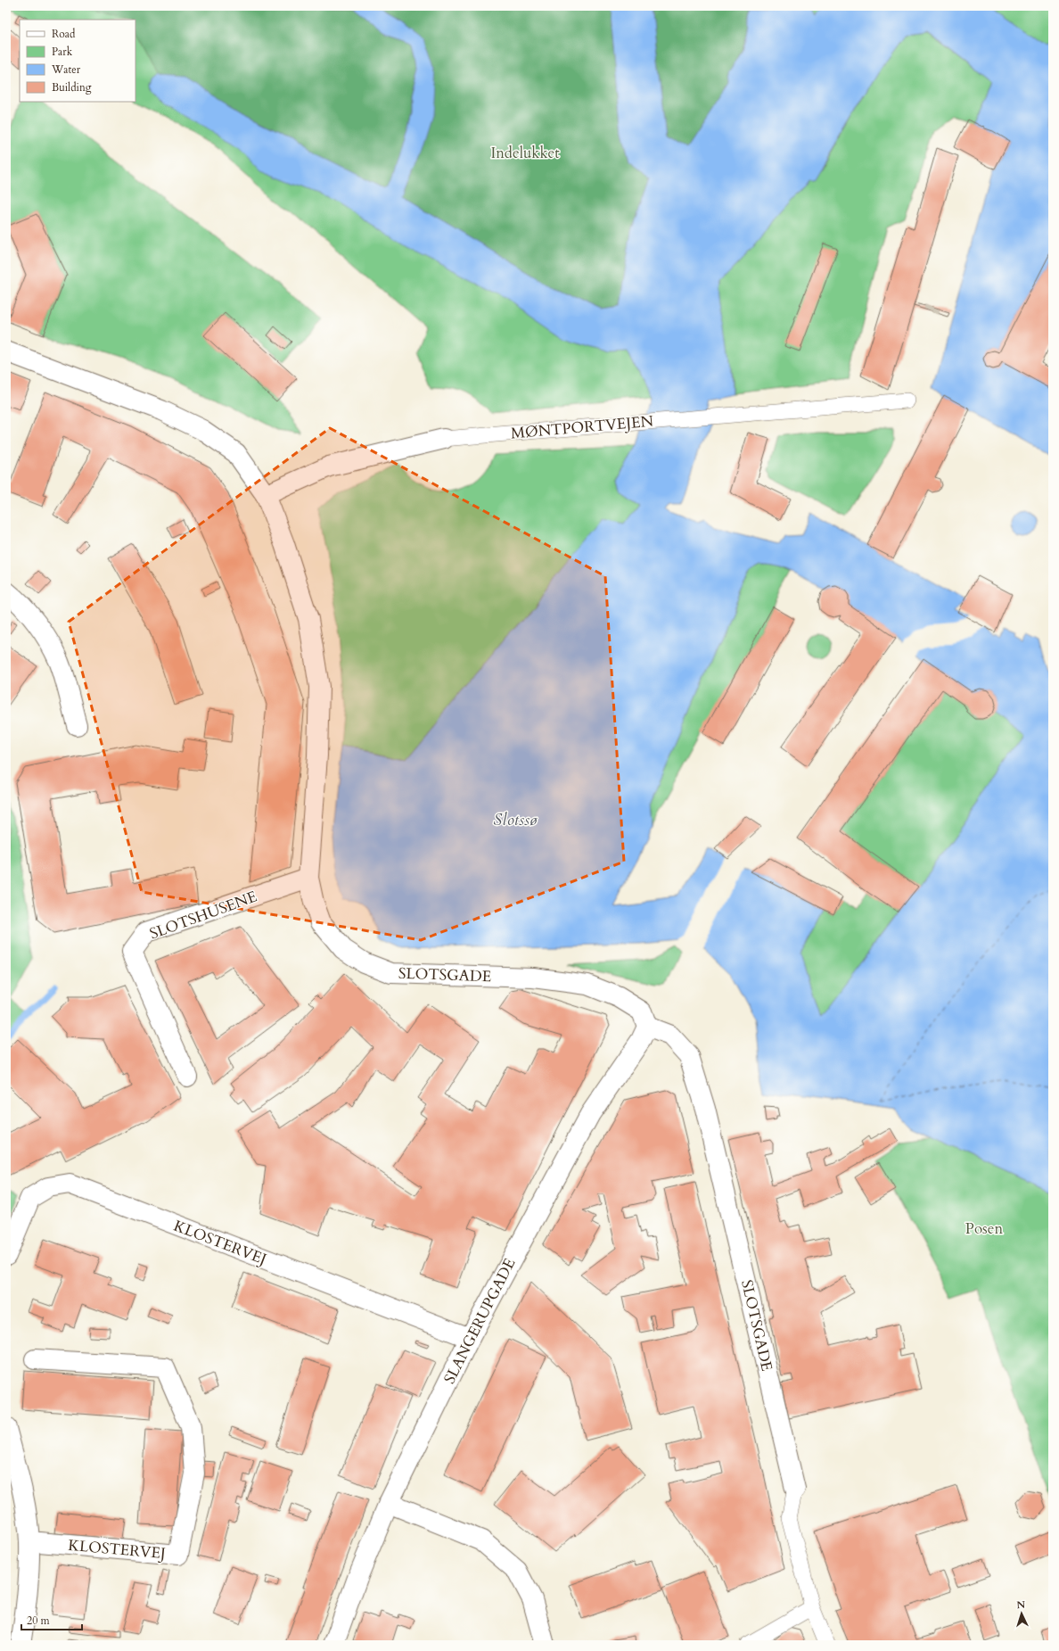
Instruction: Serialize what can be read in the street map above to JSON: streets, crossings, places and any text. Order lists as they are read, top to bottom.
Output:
{
  "streets": {
    "street": [
      "MØNTPORTVEJEN",
      "SLOTSHUSENE",
      "SLOTSGADE",
      "KLOSTERVEJ",
      "SLANGERUPGADE"
    ]
  },
  "crossings": [
    ["MØNTPORTVEJEN", "SLOTSGADE"],
    ["SLOTSHUSENE", "SLOTSGADE"],
    ["SLOTSGADE", "SLANGERUPGADE"],
    ["KLOSTERVEJ", "SLANGERUPGADE"]
  ],
  "water": ["Slotssø"],
  "parks": ["Indelukket", "Posen"],
  "legend": [
    "Road",
    "Park",
    "Water",
    "Building"
  ],
  "scale_bar": "20 m",
  "north": "top"
}
